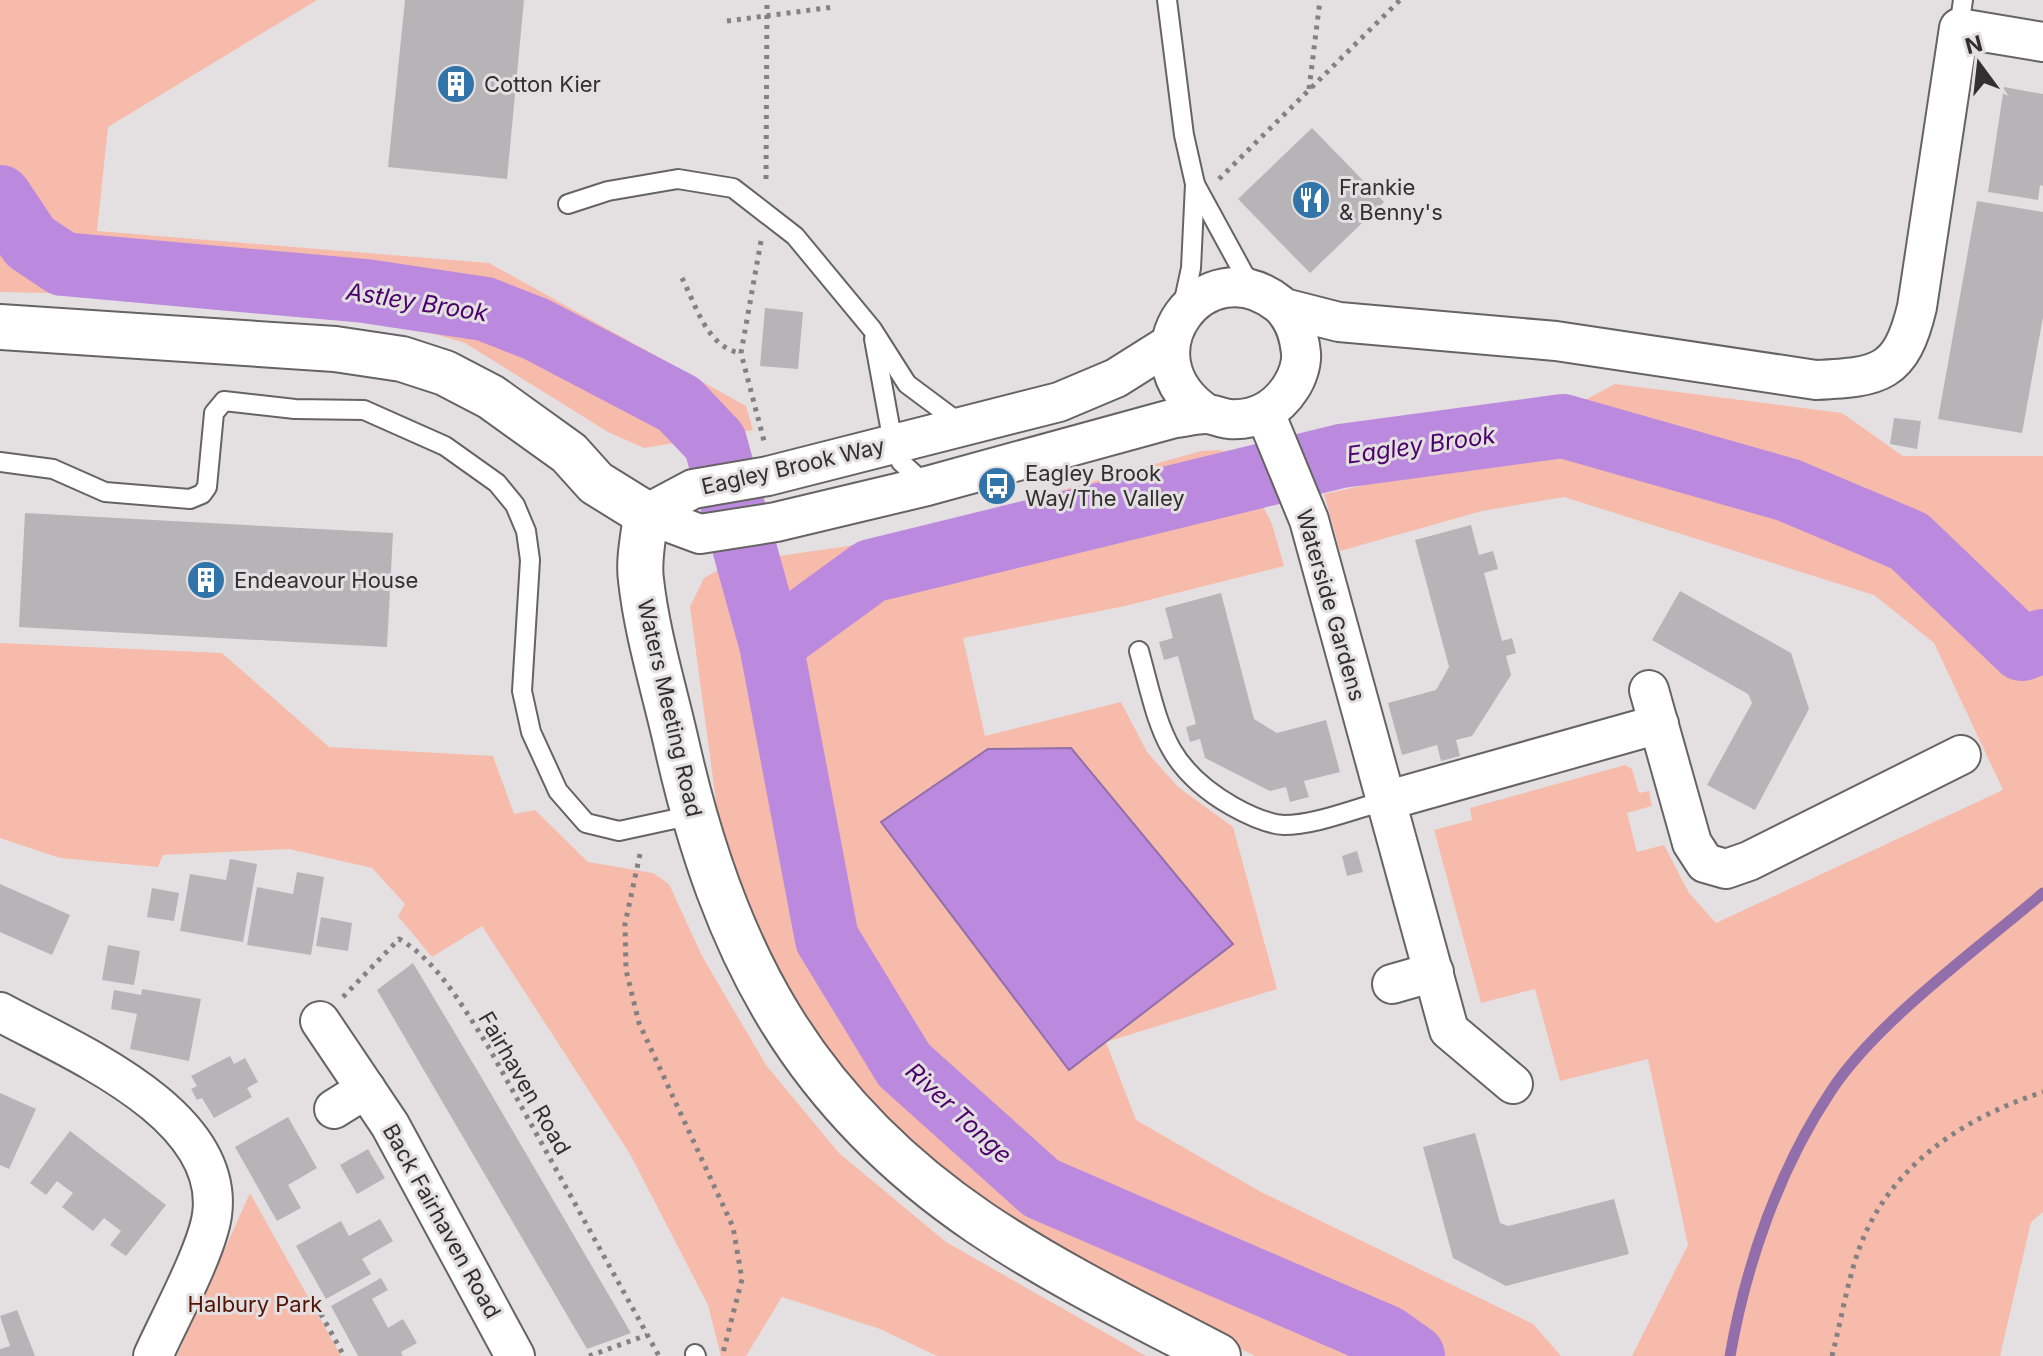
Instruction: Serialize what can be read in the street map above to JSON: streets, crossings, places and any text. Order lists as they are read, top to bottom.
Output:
{
  "streets": {
    "street": [
      "Eagley Brook Way",
      "Waterside Gardens",
      "Waters Meeting Road",
      "Back Fairhaven Road"
    ],
    "path": ["Fairhaven Road"]
  },
  "crossings": [
    ["Eagley Brook Way", "Waterside Gardens"],
    ["Eagley Brook Way", "Waters Meeting Road"],
    ["Fairhaven Road", "Back Fairhaven Road"]
  ],
  "water": ["Astley Brook", "Eagley Brook", "River Tonge"],
  "parks": ["Halbury Park"],
  "places": {
    "building": ["Cotton Kier", "Endeavour House"],
    "restaurant": ["Frankie & Benny's"],
    "bus stop": ["Eagley Brook Way/The Valley"]
  },
  "north": "top"
}
